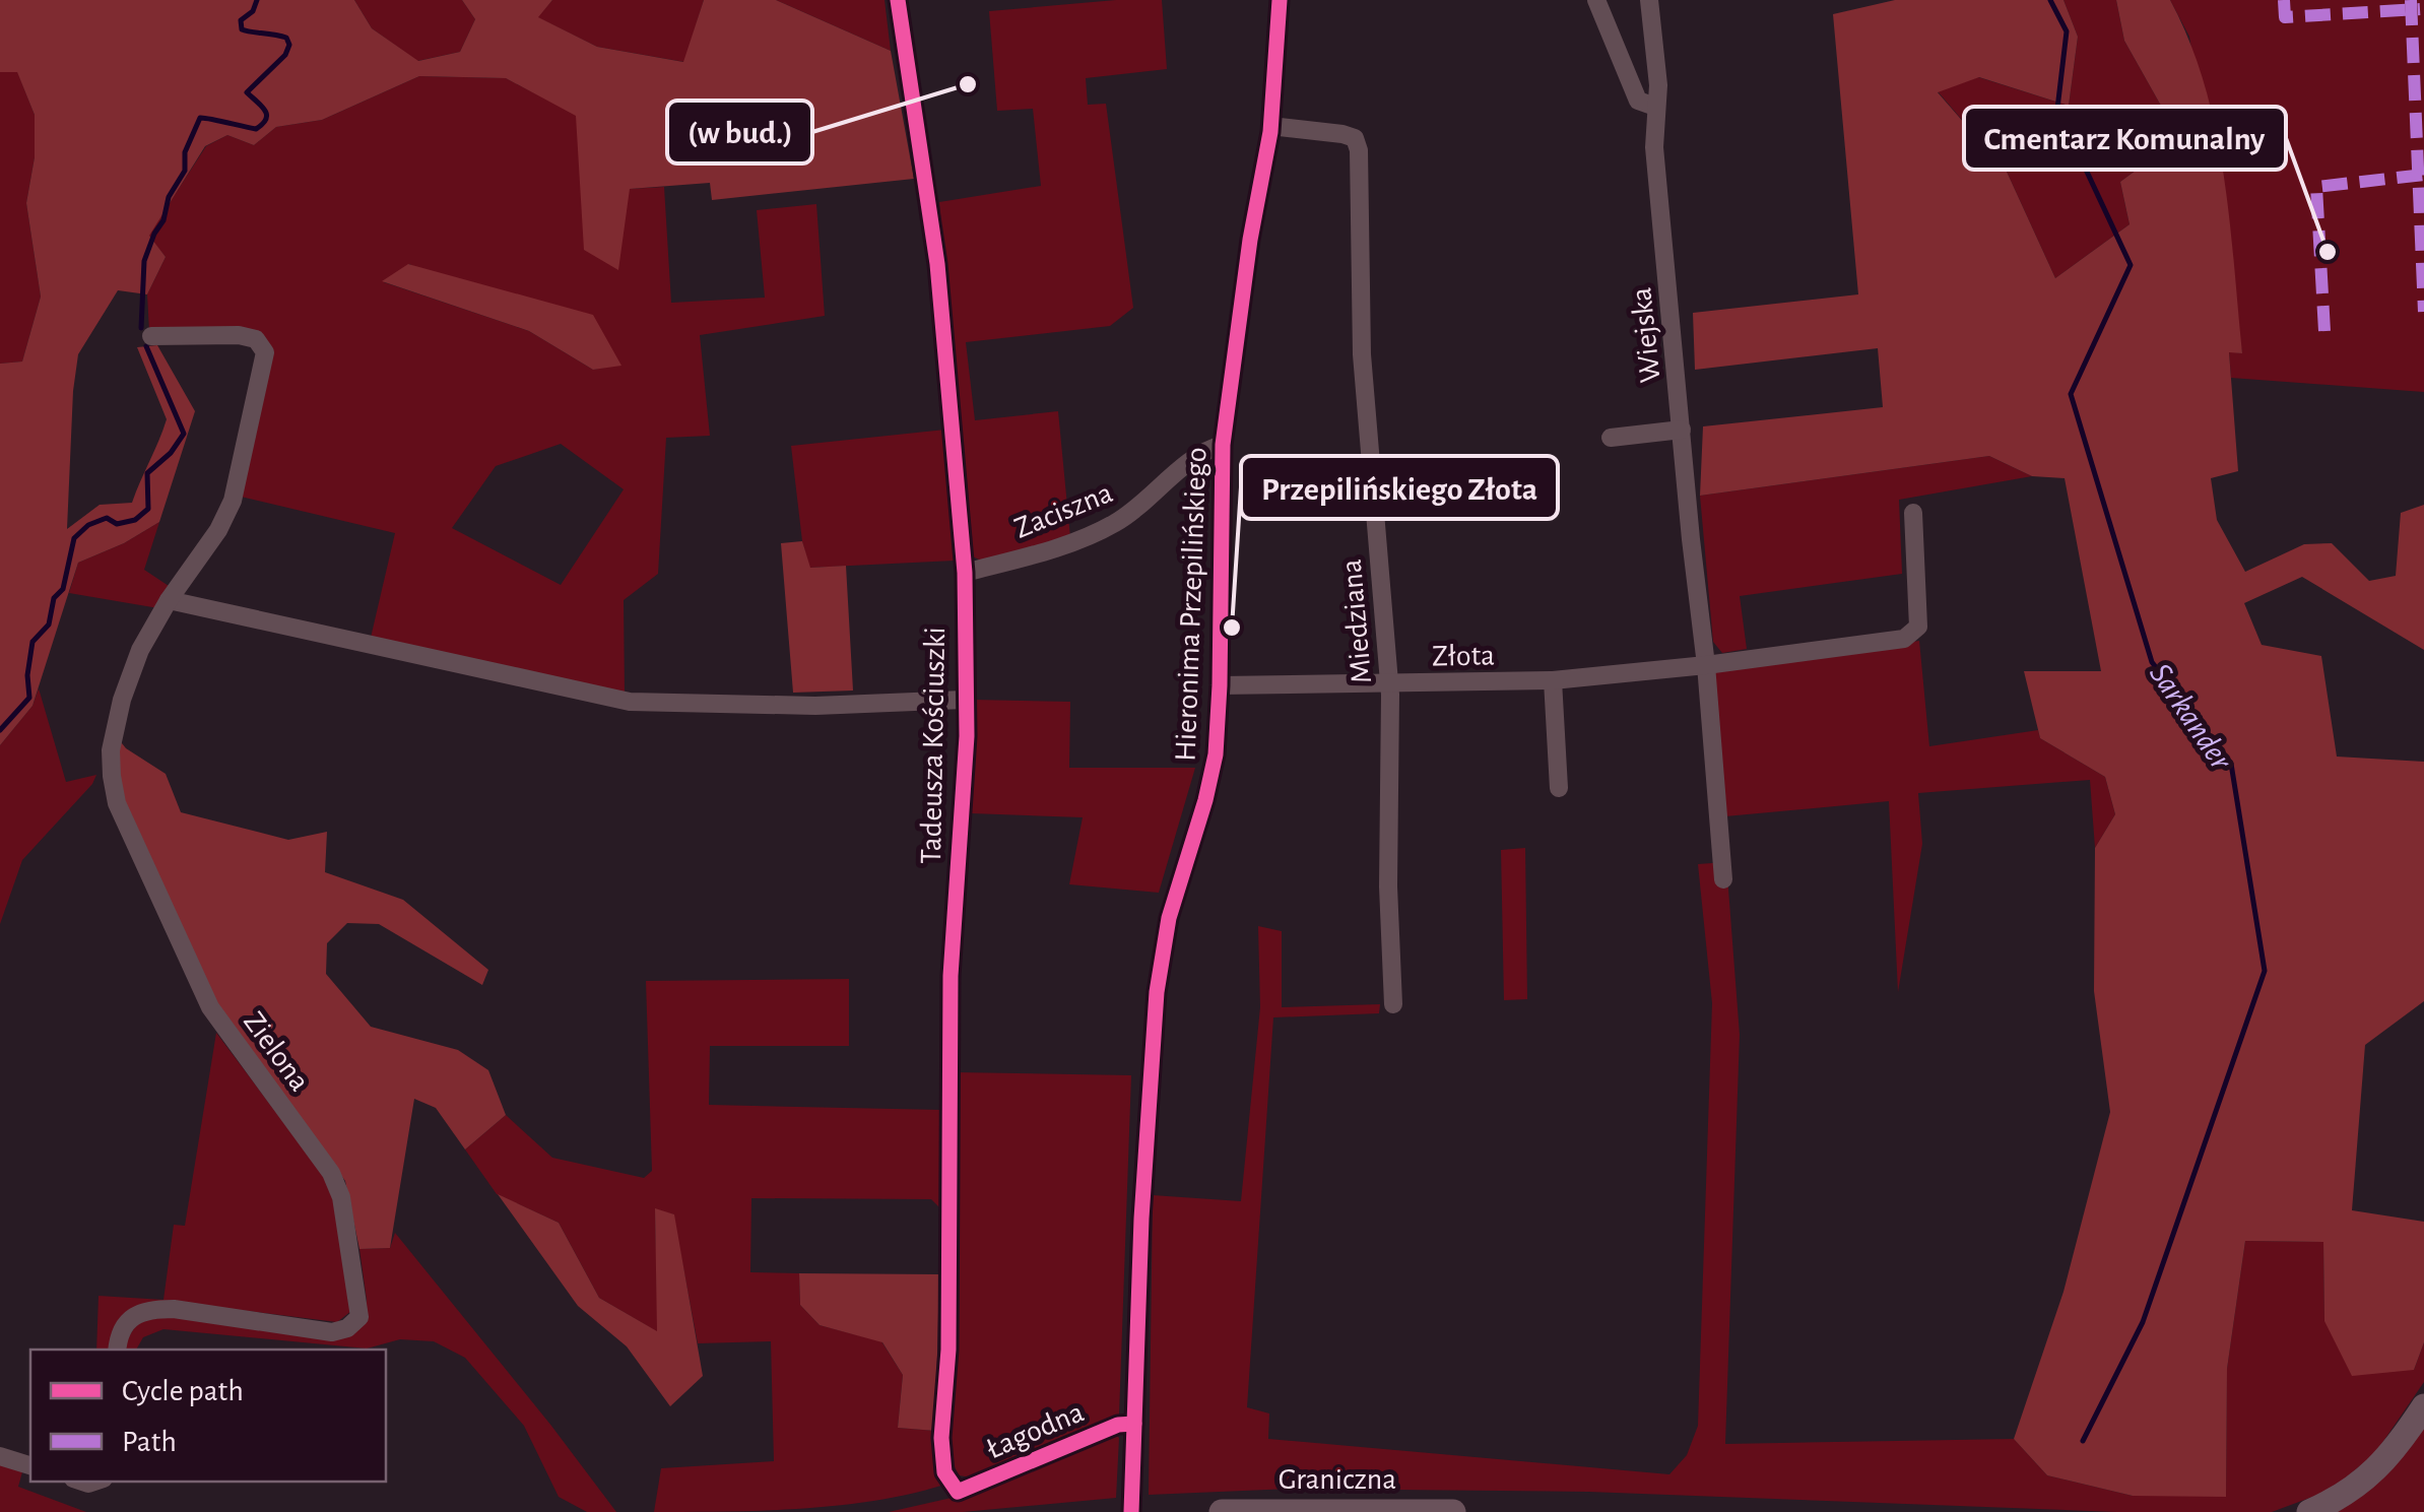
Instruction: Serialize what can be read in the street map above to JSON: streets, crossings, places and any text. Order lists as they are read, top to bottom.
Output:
{
  "streets": {
    "highway": ["Graniczna"],
    "street": [
      "Wiejska",
      "Zaciszna",
      "Hieronima Przepilińskiego",
      "Miedziana",
      "Złota",
      "Tadeusza Kościuszki",
      "Zielona",
      "Łagodna"
    ]
  },
  "crossings": [
    ["Wiejska", "Złota"],
    ["Zaciszna", "Hieronima Przepilińskiego"],
    ["Zaciszna", "Tadeusza Kościuszki"],
    ["Hieronima Przepilińskiego", "Miedziana"],
    ["Hieronima Przepilińskiego", "Złota"],
    ["Hieronima Przepilińskiego", "Łagodna"],
    ["Miedziana", "Złota"],
    ["Tadeusza Kościuszki", "Łagodna"]
  ],
  "water": ["Sarkander"],
  "places": ["(w bud.)", "Cmentarz Komunalny", "Przepilińskiego Złota"],
  "legend": ["Cycle path", "Path"]
}
